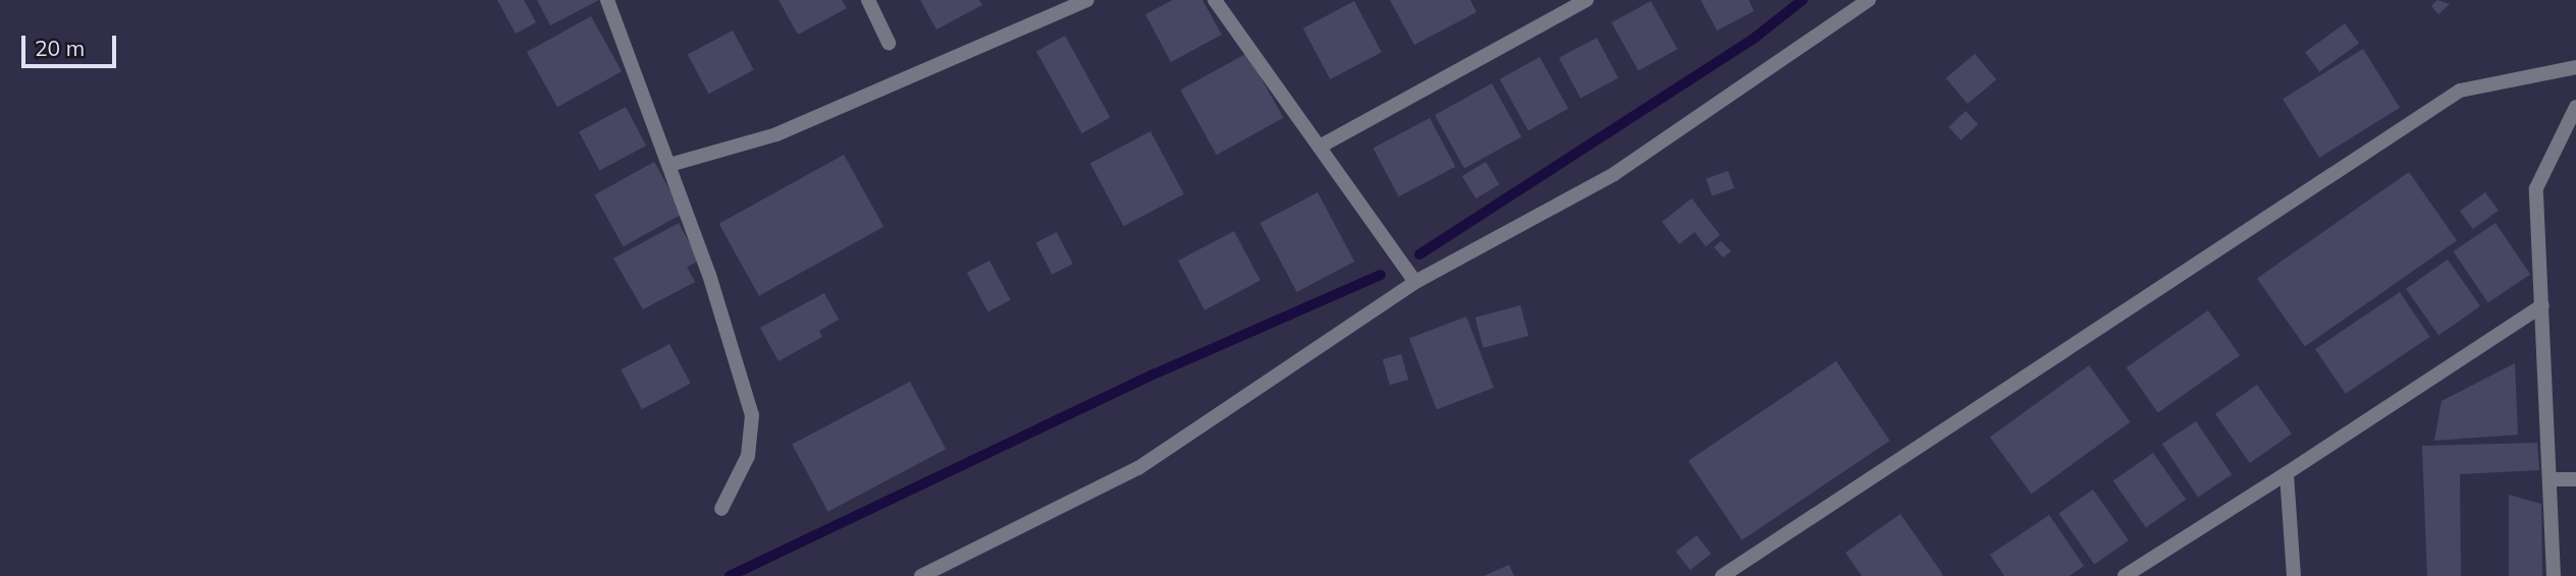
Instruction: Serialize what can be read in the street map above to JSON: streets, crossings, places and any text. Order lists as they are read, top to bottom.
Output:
{
  "scale_bar": "20 m"
}
